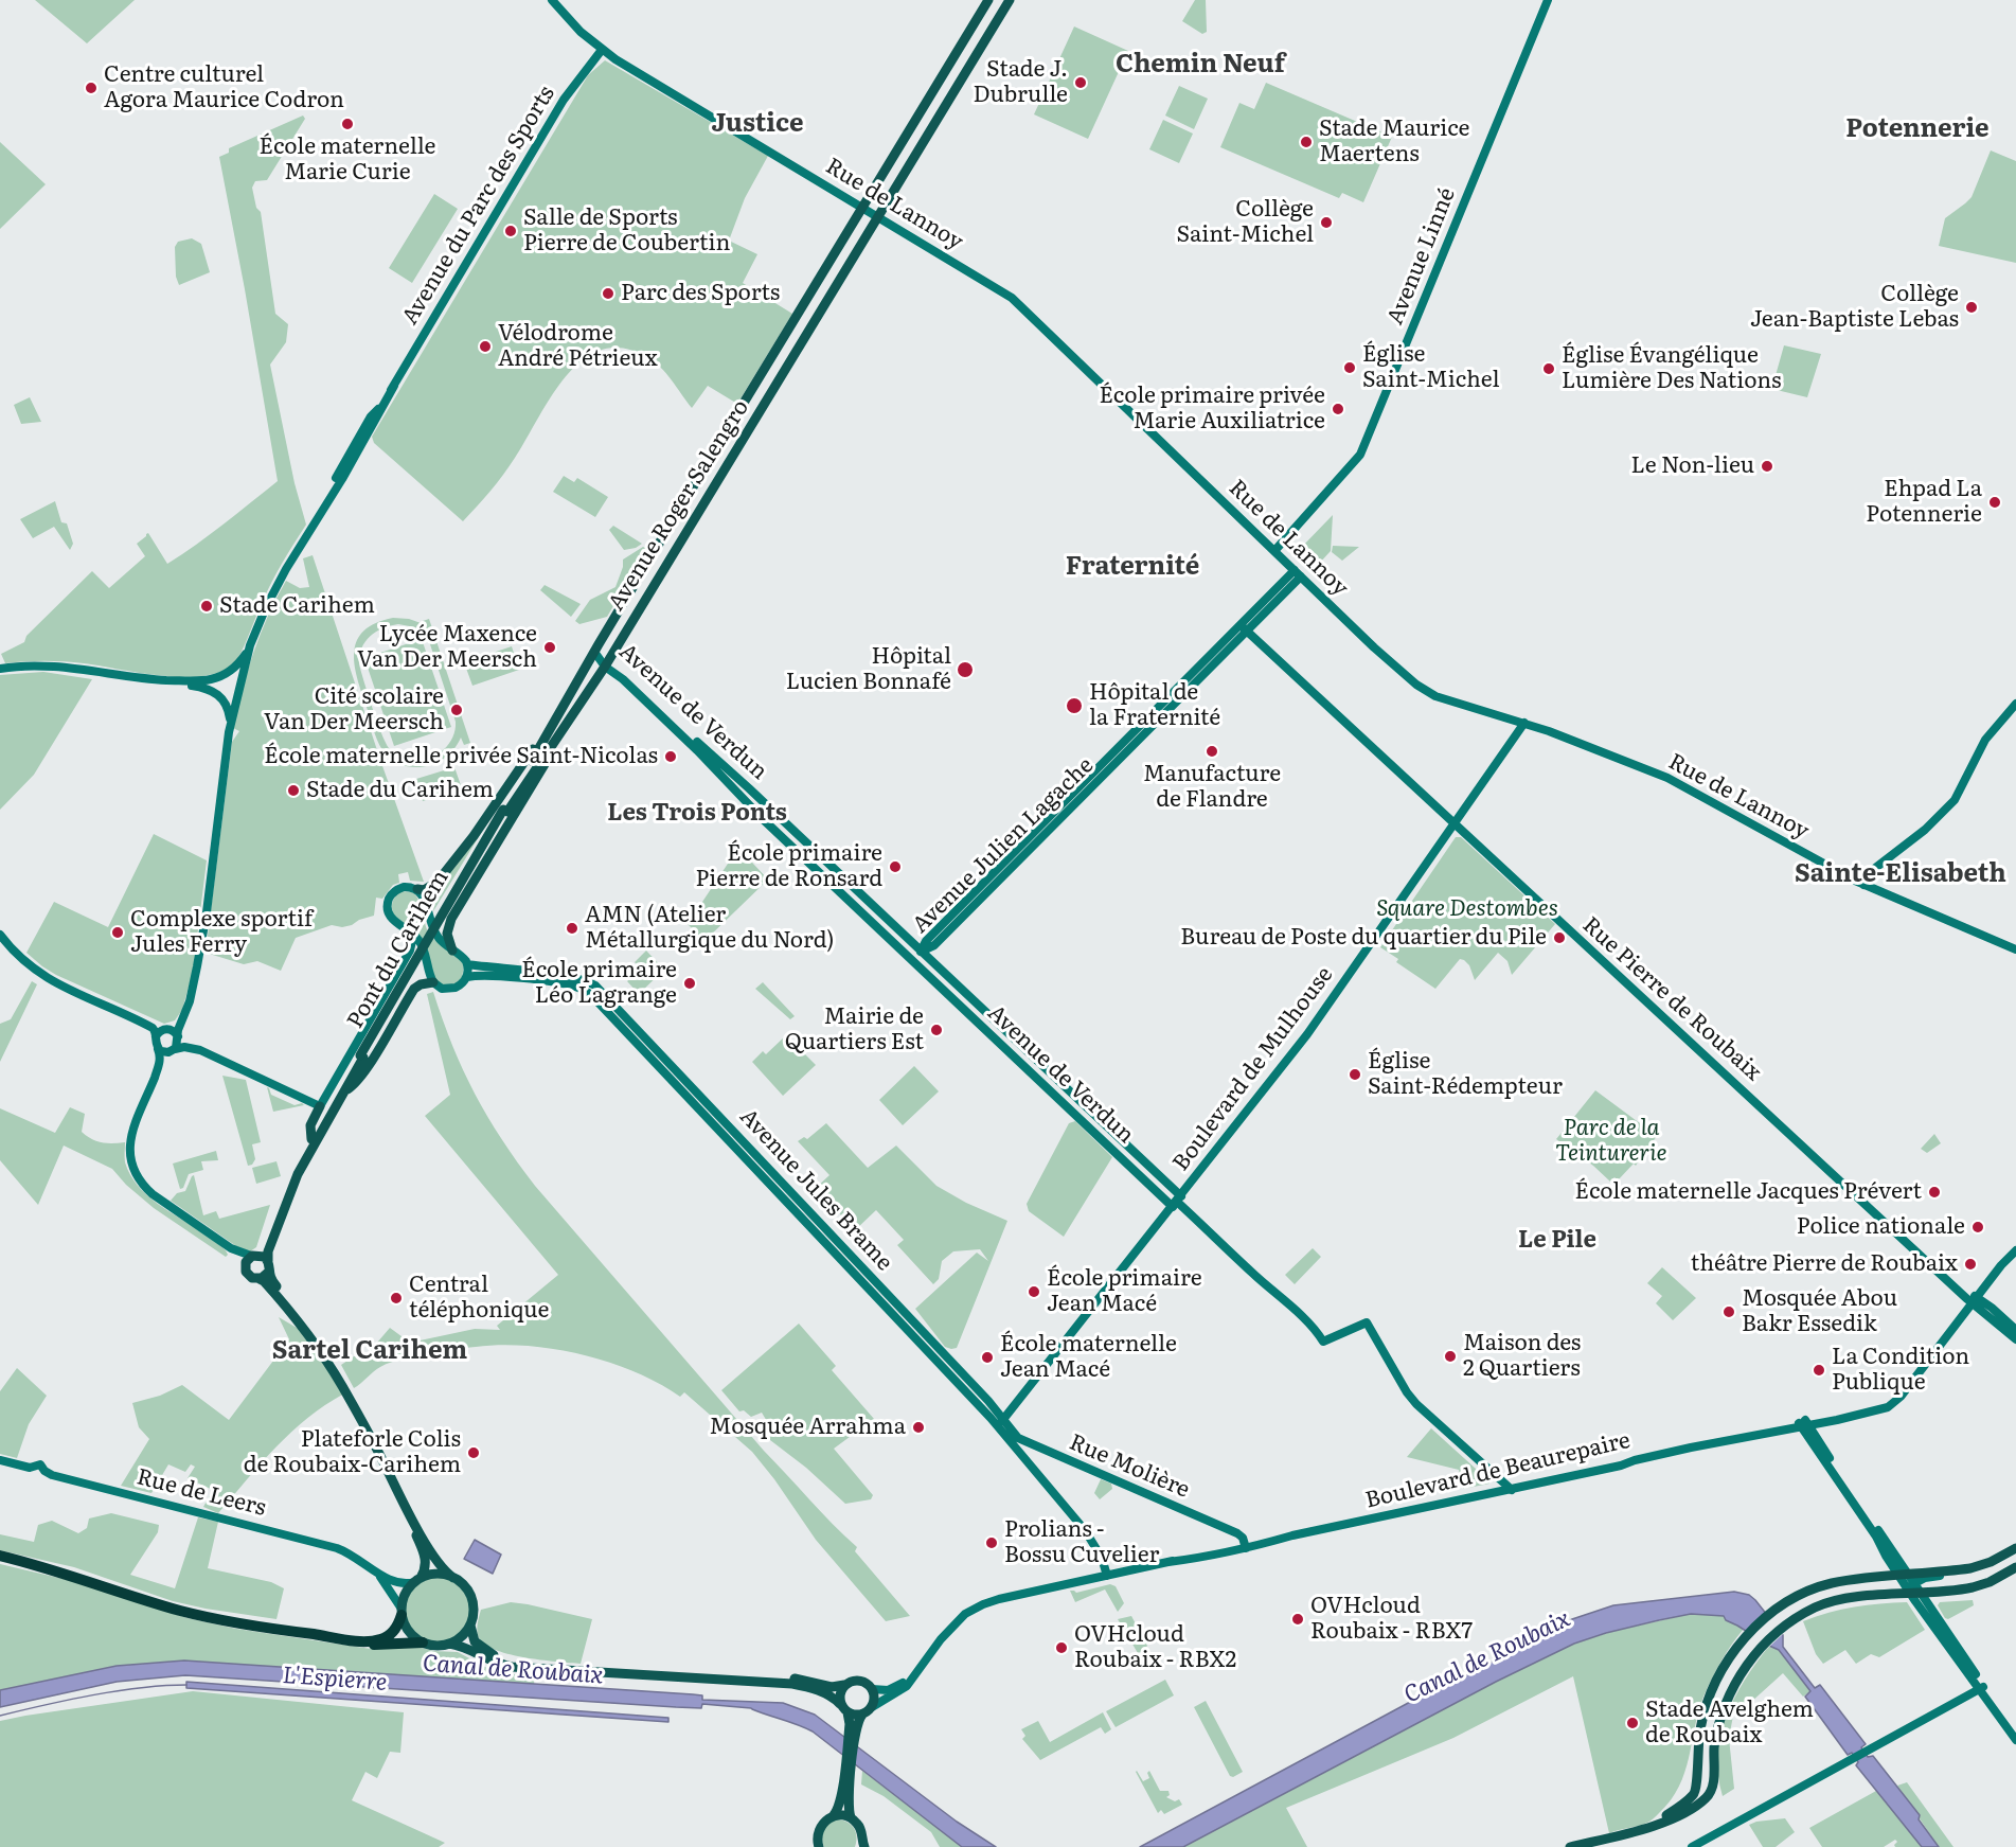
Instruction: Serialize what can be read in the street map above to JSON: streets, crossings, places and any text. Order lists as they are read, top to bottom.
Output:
{
  "streets": {
    "main road": ["Avenue Roger Salengro", "Pont du Carihem"],
    "street": [
      "Rue de Lannoy",
      "Avenue du Parc des Sports",
      "Avenue Linné",
      "Avenue de Verdun",
      "Avenue Julien Lagache",
      "Rue Pierre de Roubaix",
      "Boulevard de Mulhouse",
      "Avenue Jules Brame",
      "Rue Molière",
      "Boulevard de Beaurepaire",
      "Rue de Leers"
    ]
  },
  "crossings": [
    ["Rue de Lannoy", "Avenue du Parc des Sports"],
    ["Rue de Lannoy", "Avenue Linné"],
    ["Rue de Lannoy", "Avenue Roger Salengro"],
    ["Rue de Lannoy", "Avenue Julien Lagache"],
    ["Rue de Lannoy", "Boulevard de Mulhouse"],
    ["Avenue Roger Salengro", "Avenue de Verdun"],
    ["Avenue Roger Salengro", "Pont du Carihem"],
    ["Avenue de Verdun", "Avenue Julien Lagache"],
    ["Avenue de Verdun", "Boulevard de Mulhouse"],
    ["Avenue Julien Lagache", "Rue Pierre de Roubaix"],
    ["Rue Pierre de Roubaix", "Boulevard de Mulhouse"],
    ["Rue Pierre de Roubaix", "Boulevard de Beaurepaire"],
    ["Boulevard de Mulhouse", "Avenue Jules Brame"],
    ["Boulevard de Mulhouse", "Rue Molière"],
    ["Avenue Jules Brame", "Rue Molière"],
    ["Rue Molière", "Boulevard de Beaurepaire"]
  ],
  "districts": [
    "Chemin Neuf",
    "Justice",
    "Potennerie",
    "Fraternité",
    "Les Trois Ponts",
    "Sainte-Elisabeth",
    "Le Pile",
    "Sartel Carihem"
  ],
  "water": ["Canal de Roubaix", "L'Espierre"],
  "parks": ["Square Destombes", "Parc de la Teinturerie"],
  "places": [
    "Stade J. Dubrulle",
    "Centre culturel Agora Maurice Codron",
    "École maternelle Marie Curie",
    "Stade Maurice Maertens",
    "Collège Saint-Michel",
    "Salle de Sports Pierre de Coubertin",
    "Parc des Sports",
    "Collège Jean-Baptiste Lebas",
    "Vélodrome André Pétrieux",
    "Église Saint-Michel",
    "Église Évangélique Lumière Des Nations",
    "École primaire privée Marie Auxiliatrice",
    "Le Non-lieu",
    "Ehpad La Potennerie",
    "Stade Carihem",
    "Lycée Maxence Van Der Meersch",
    "Hôpital Lucien Bonnafé",
    "Hôpital de la Fraternité",
    "Cité scolaire Van Der Meersch",
    "Manufacture de Flandre",
    "École maternelle privée Saint-Nicolas",
    "Stade du Carihem",
    "École primaire Pierre de Ronsard",
    "AMN (Atelier Métallurgique du Nord)",
    "Complexe sportif Jules Ferry",
    "Bureau de Poste du quartier du Pile",
    "École primaire Léo Lagrange",
    "Mairie de Quartiers Est",
    "Église Saint-Rédempteur",
    "École maternelle Jacques Prévert",
    "Police nationale",
    "théâtre Pierre de Roubaix",
    "École primaire Jean Macé",
    "Central téléphonique",
    "Mosquée Abou Bakr Essedik",
    "Maison des 2 Quartiers",
    "École maternelle Jean Macé",
    "La Condition Publique",
    "Mosquée Arrahma",
    "Plateforle Colis de Roubaix-Carihem",
    "Prolians - Bossu Cuvelier",
    "OVHcloud Roubaix - RBX7",
    "OVHcloud Roubaix - RBX2",
    "Stade Avelghem de Roubaix"
  ]
}
